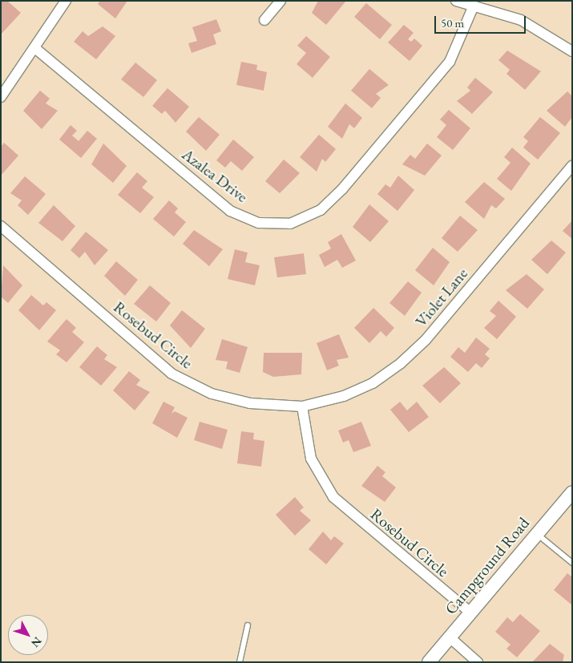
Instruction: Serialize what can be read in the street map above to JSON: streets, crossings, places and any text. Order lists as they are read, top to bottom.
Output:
{
  "streets": {
    "street": [
      "Azalea Drive",
      "Violet Lane",
      "Rosebud Circle",
      "Campground Road"
    ]
  },
  "crossings": [
    ["Violet Lane", "Rosebud Circle"],
    ["Rosebud Circle", "Campground Road"]
  ],
  "scale_bar": "50 m",
  "north": "bottom right"
}
